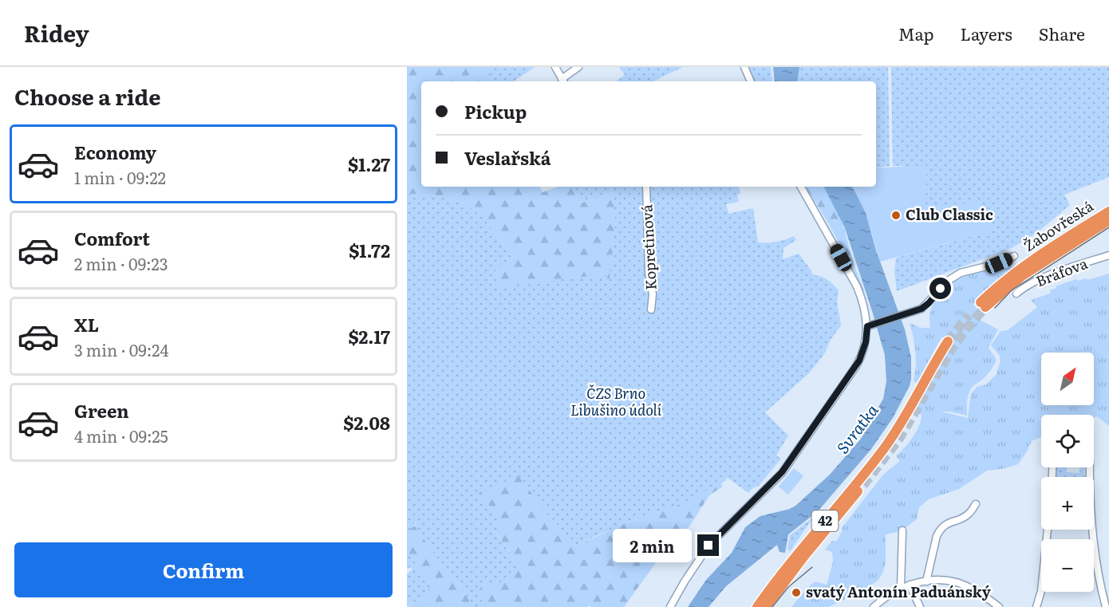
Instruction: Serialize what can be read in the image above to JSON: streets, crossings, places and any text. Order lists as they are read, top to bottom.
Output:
{
  "streets": {
    "highway": ["Žabovřeská", "42"],
    "street": ["Kopretinová", "Bráfova"]
  },
  "water": ["Svratka"],
  "parks": ["ČZS Brno Libušino údolí"],
  "places": ["Club Classic", "svatý Antonín Paduánský"],
  "north": "top right",
  "page": {
    "header": "Ridey",
    "nav": ["Map", "Layers", "Share"],
    "heading": "Choose a ride",
    "banner": ["Pickup", "Veslařská"],
    "list": [
      {
        "name": "Economy",
        "note": "1 min · 09:22",
        "value": "$1.27"
      },
      {
        "name": "Comfort",
        "note": "2 min · 09:23",
        "value": "$1.72"
      },
      {
        "name": "XL",
        "note": "3 min · 09:24",
        "value": "$2.17"
      },
      {
        "name": "Green",
        "note": "4 min · 09:25",
        "value": "$2.08"
      }
    ],
    "map_buttons": ["+", "−"],
    "bubble": "2 min",
    "buttons": "Confirm"
  }
}
